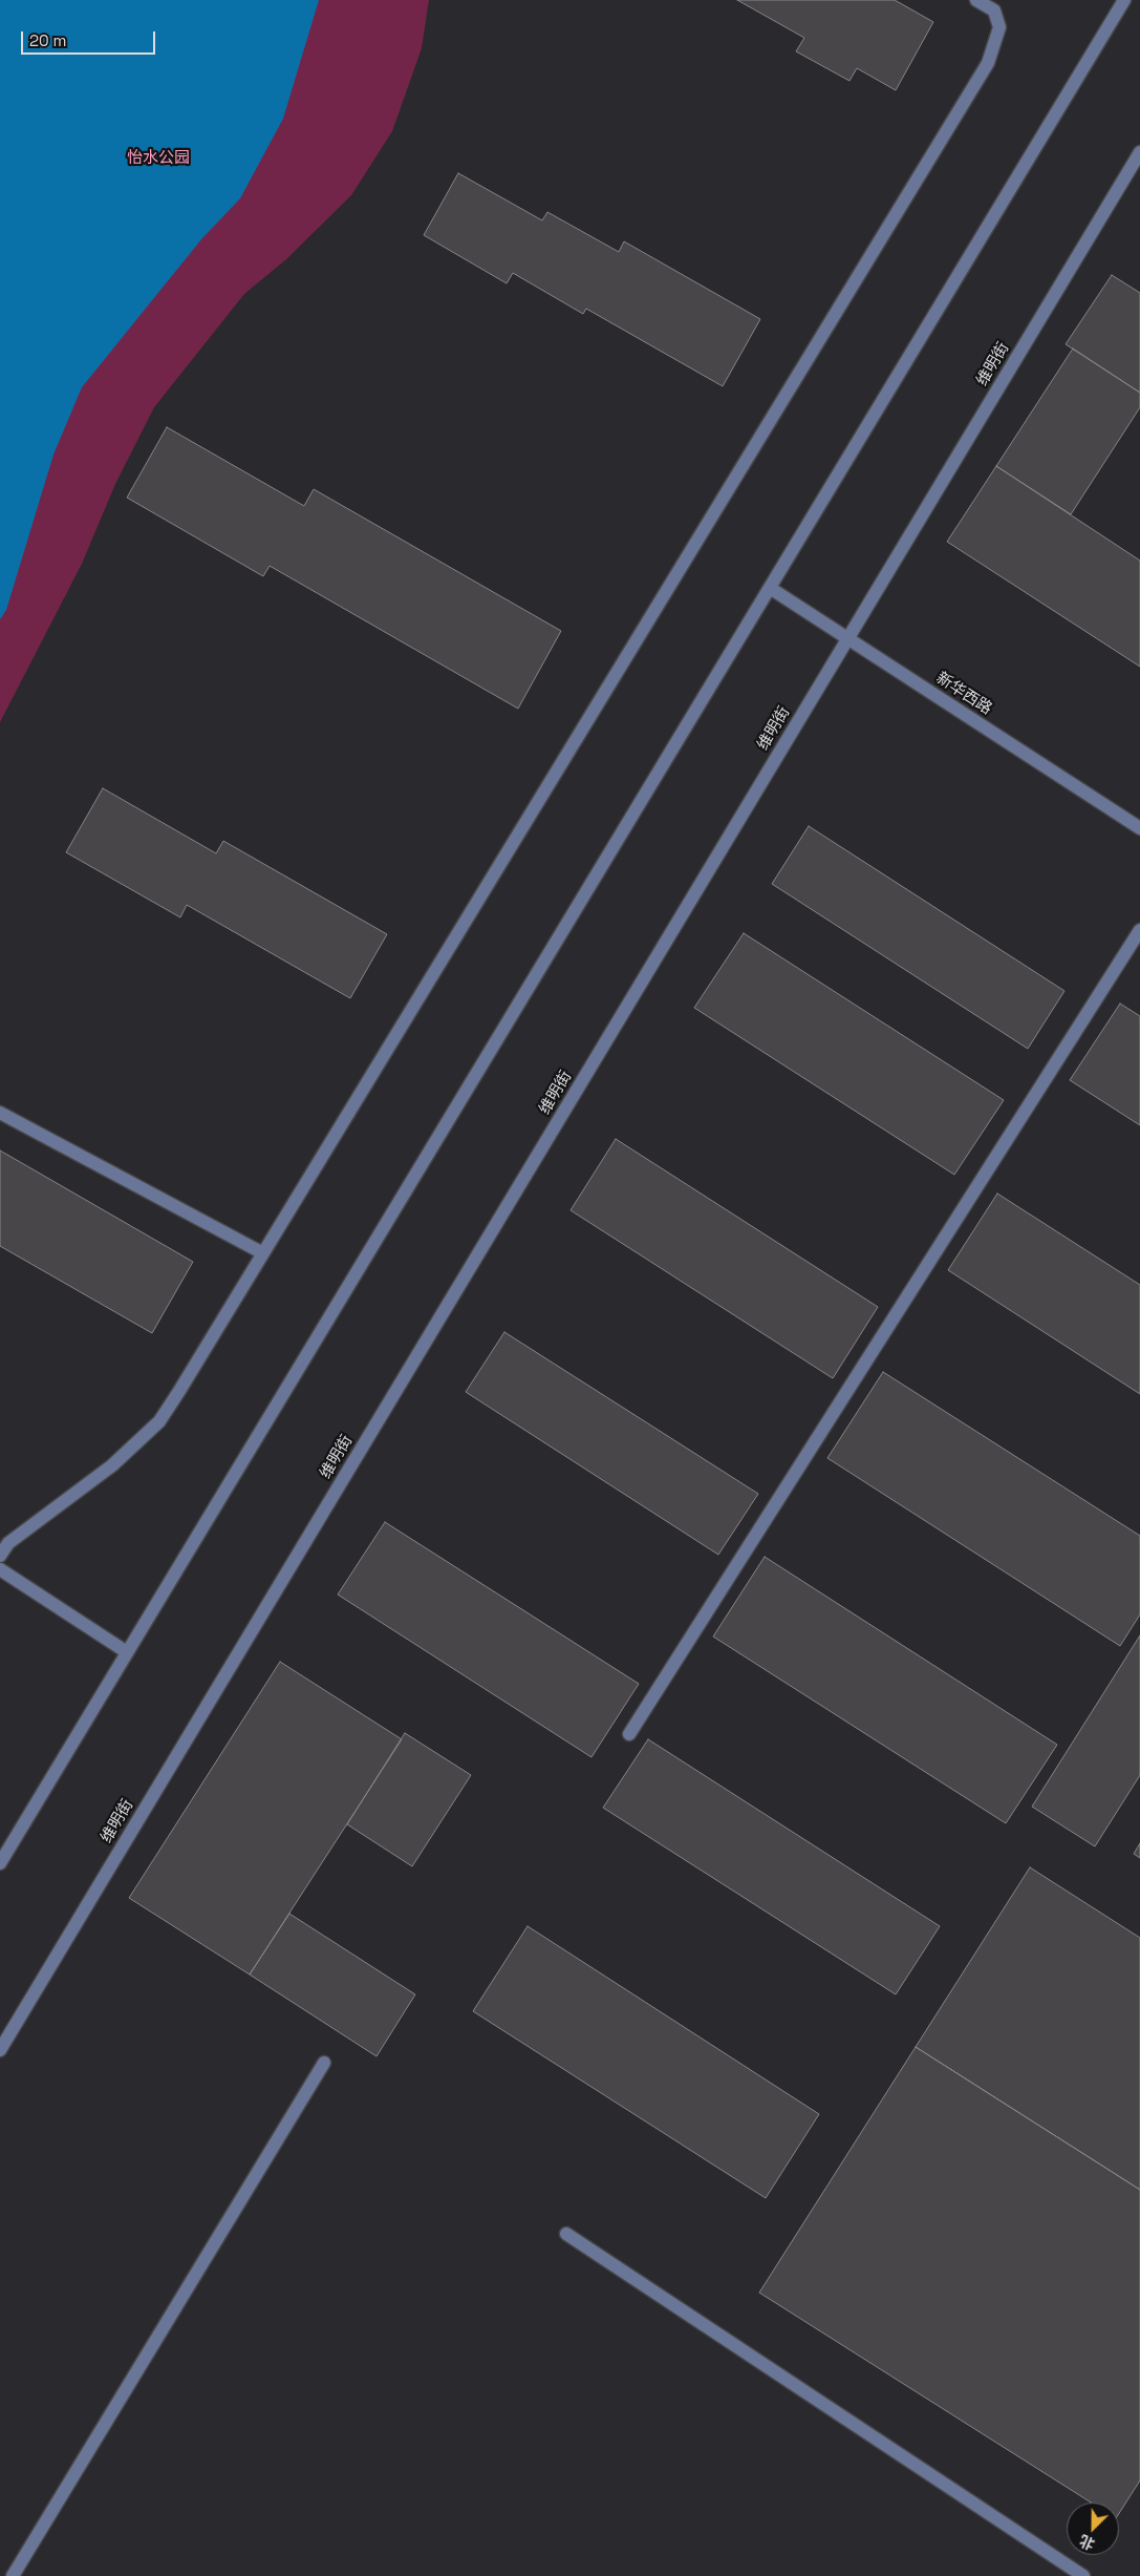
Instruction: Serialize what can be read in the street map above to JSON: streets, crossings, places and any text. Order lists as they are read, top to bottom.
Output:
{
  "streets": {
    "street": ["维明街", "新华西路"]
  },
  "crossings": [
    ["维明街", "新华西路"]
  ],
  "parks": ["怡水公园"],
  "scale_bar": "20 m",
  "north": "bottom left"
}
